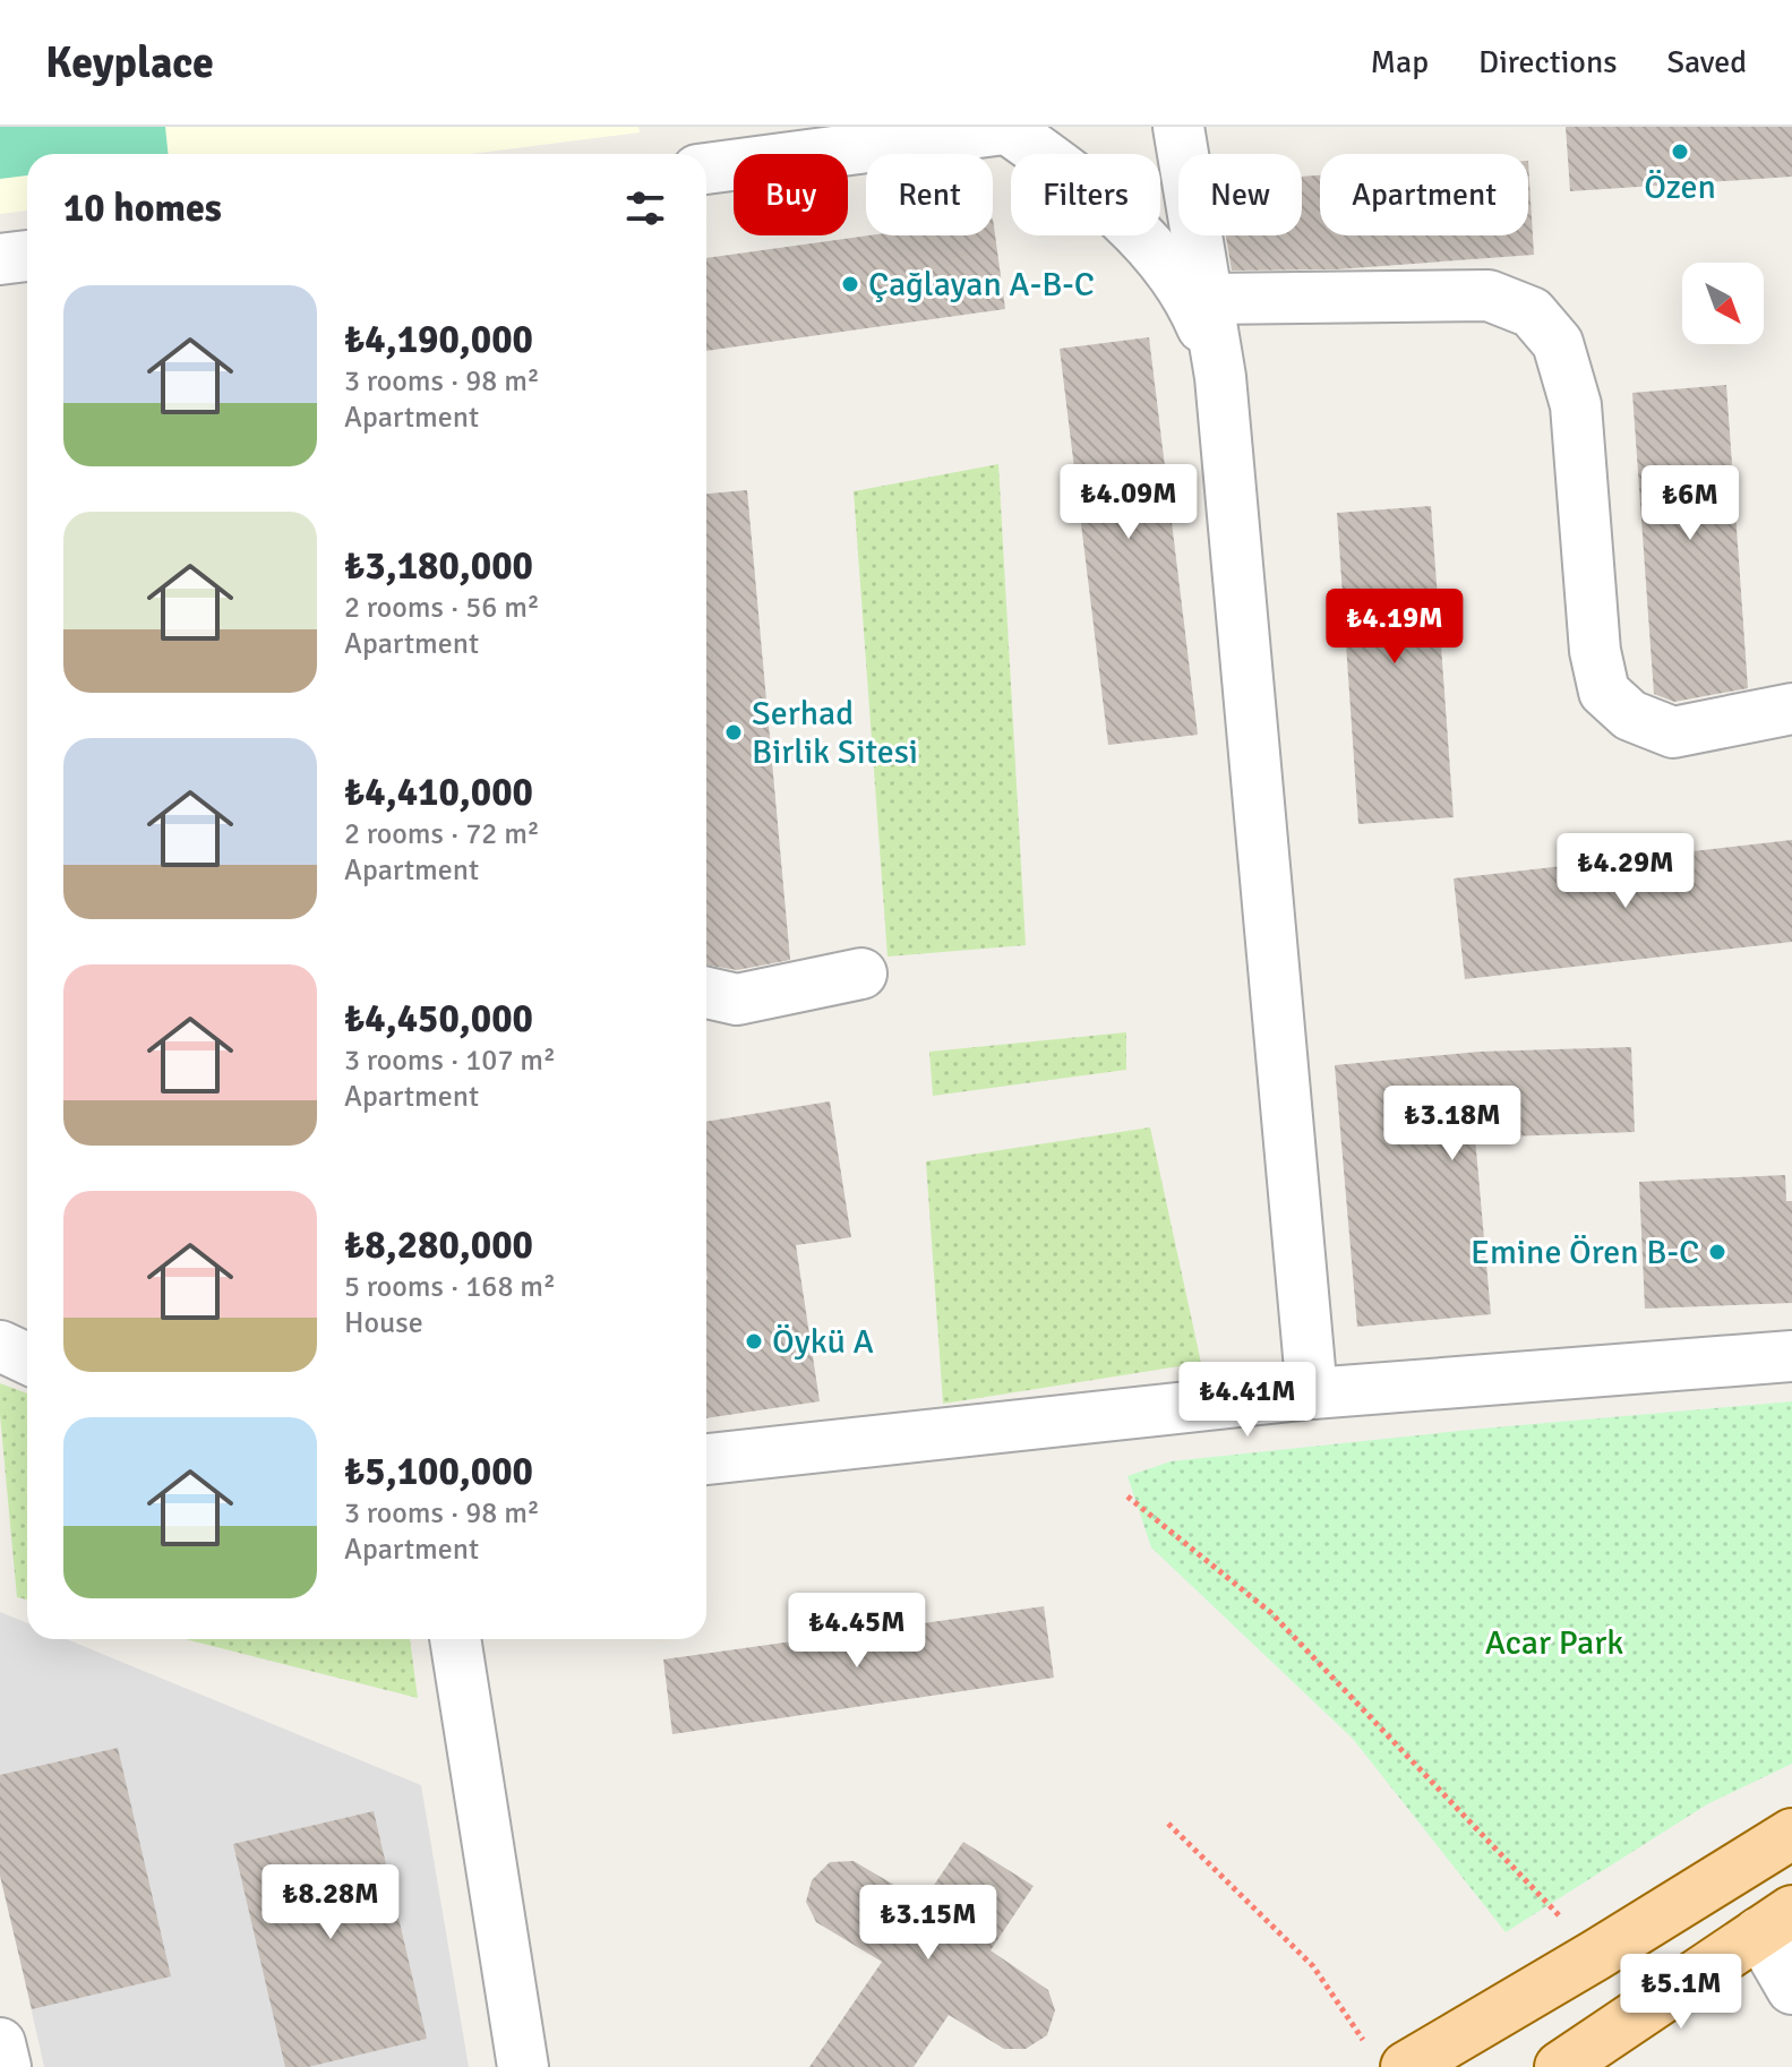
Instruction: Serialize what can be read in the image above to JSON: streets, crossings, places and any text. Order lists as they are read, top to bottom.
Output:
{
  "parks": ["Acar Park"],
  "places": [
    "Özen",
    "Çağlayan A-B-C",
    "Serhad Birlik Sitesi",
    "Emine Ören B-C",
    "Öykü A"
  ],
  "north": "bottom right",
  "page": {
    "header": "Keyplace",
    "nav": ["Map", "Directions", "Saved"],
    "chip": [
      "Buy",
      "Rent",
      "Filters",
      "New",
      "Apartment"
    ],
    "heading": "10 homes",
    "list": [
      {
        "name": "₺4,190,000",
        "note": "3 rooms · 98 m² · Apartment"
      },
      {
        "name": "₺3,180,000",
        "note": "2 rooms · 56 m² · Apartment"
      },
      {
        "name": "₺4,410,000",
        "note": "2 rooms · 72 m² · Apartment"
      },
      {
        "name": "₺4,450,000",
        "note": "3 rooms · 107 m² · Apartment"
      },
      {
        "name": "₺8,280,000",
        "note": "5 rooms · 168 m² · House"
      },
      {
        "name": "₺5,100,000",
        "note": "3 rooms · 98 m² · Apartment"
      }
    ],
    "price": [
      "₺4.09M",
      "₺6M",
      "₺4.19M",
      "₺4.29M",
      "₺3.18M",
      "₺4.41M",
      "₺4.45M",
      "₺8.28M",
      "₺3.15M",
      "₺5.1M"
    ]
  }
}
